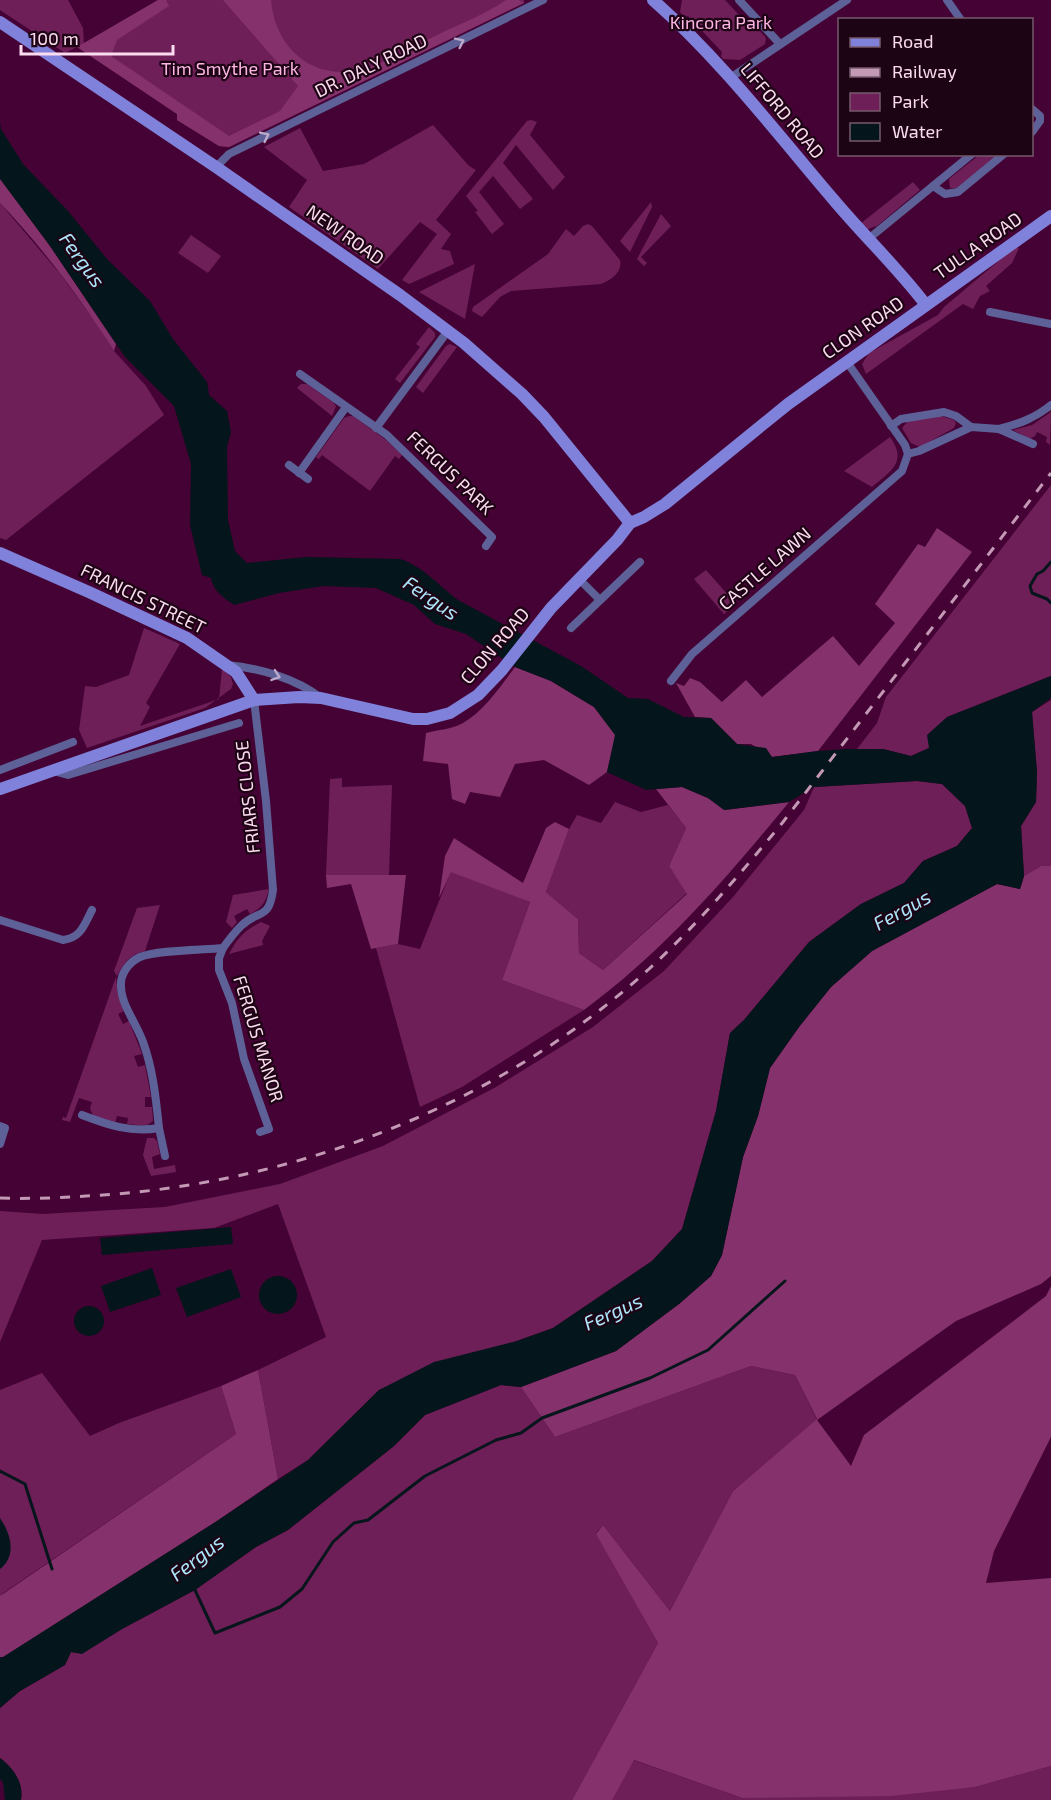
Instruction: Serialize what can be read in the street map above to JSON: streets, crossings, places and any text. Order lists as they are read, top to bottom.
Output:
{
  "streets": {
    "main road": [
      "LIFFORD ROAD",
      "NEW ROAD",
      "TULLA ROAD",
      "CLON ROAD",
      "FRANCIS STREET"
    ],
    "street": [
      "DR. DALY ROAD",
      "FERGUS PARK",
      "CASTLE LAWN",
      "FRIARS CLOSE",
      "FERGUS MANOR"
    ]
  },
  "crossings": [
    ["DR. DALY ROAD", "NEW ROAD"],
    ["LIFFORD ROAD", "TULLA ROAD"],
    ["LIFFORD ROAD", "CLON ROAD"],
    ["NEW ROAD", "CLON ROAD"],
    ["TULLA ROAD", "CLON ROAD"],
    ["CLON ROAD", "FRANCIS STREET"],
    ["CLON ROAD", "FRIARS CLOSE"],
    ["FRANCIS STREET", "FRIARS CLOSE"],
    ["FRIARS CLOSE", "FERGUS MANOR"]
  ],
  "one_way": ["DR. DALY ROAD"],
  "water": ["Fergus"],
  "parks": ["Kincora Park", "Tim Smythe Park"],
  "legend": [
    "Road",
    "Railway",
    "Park",
    "Water"
  ],
  "scale_bar": "100 m"
}
